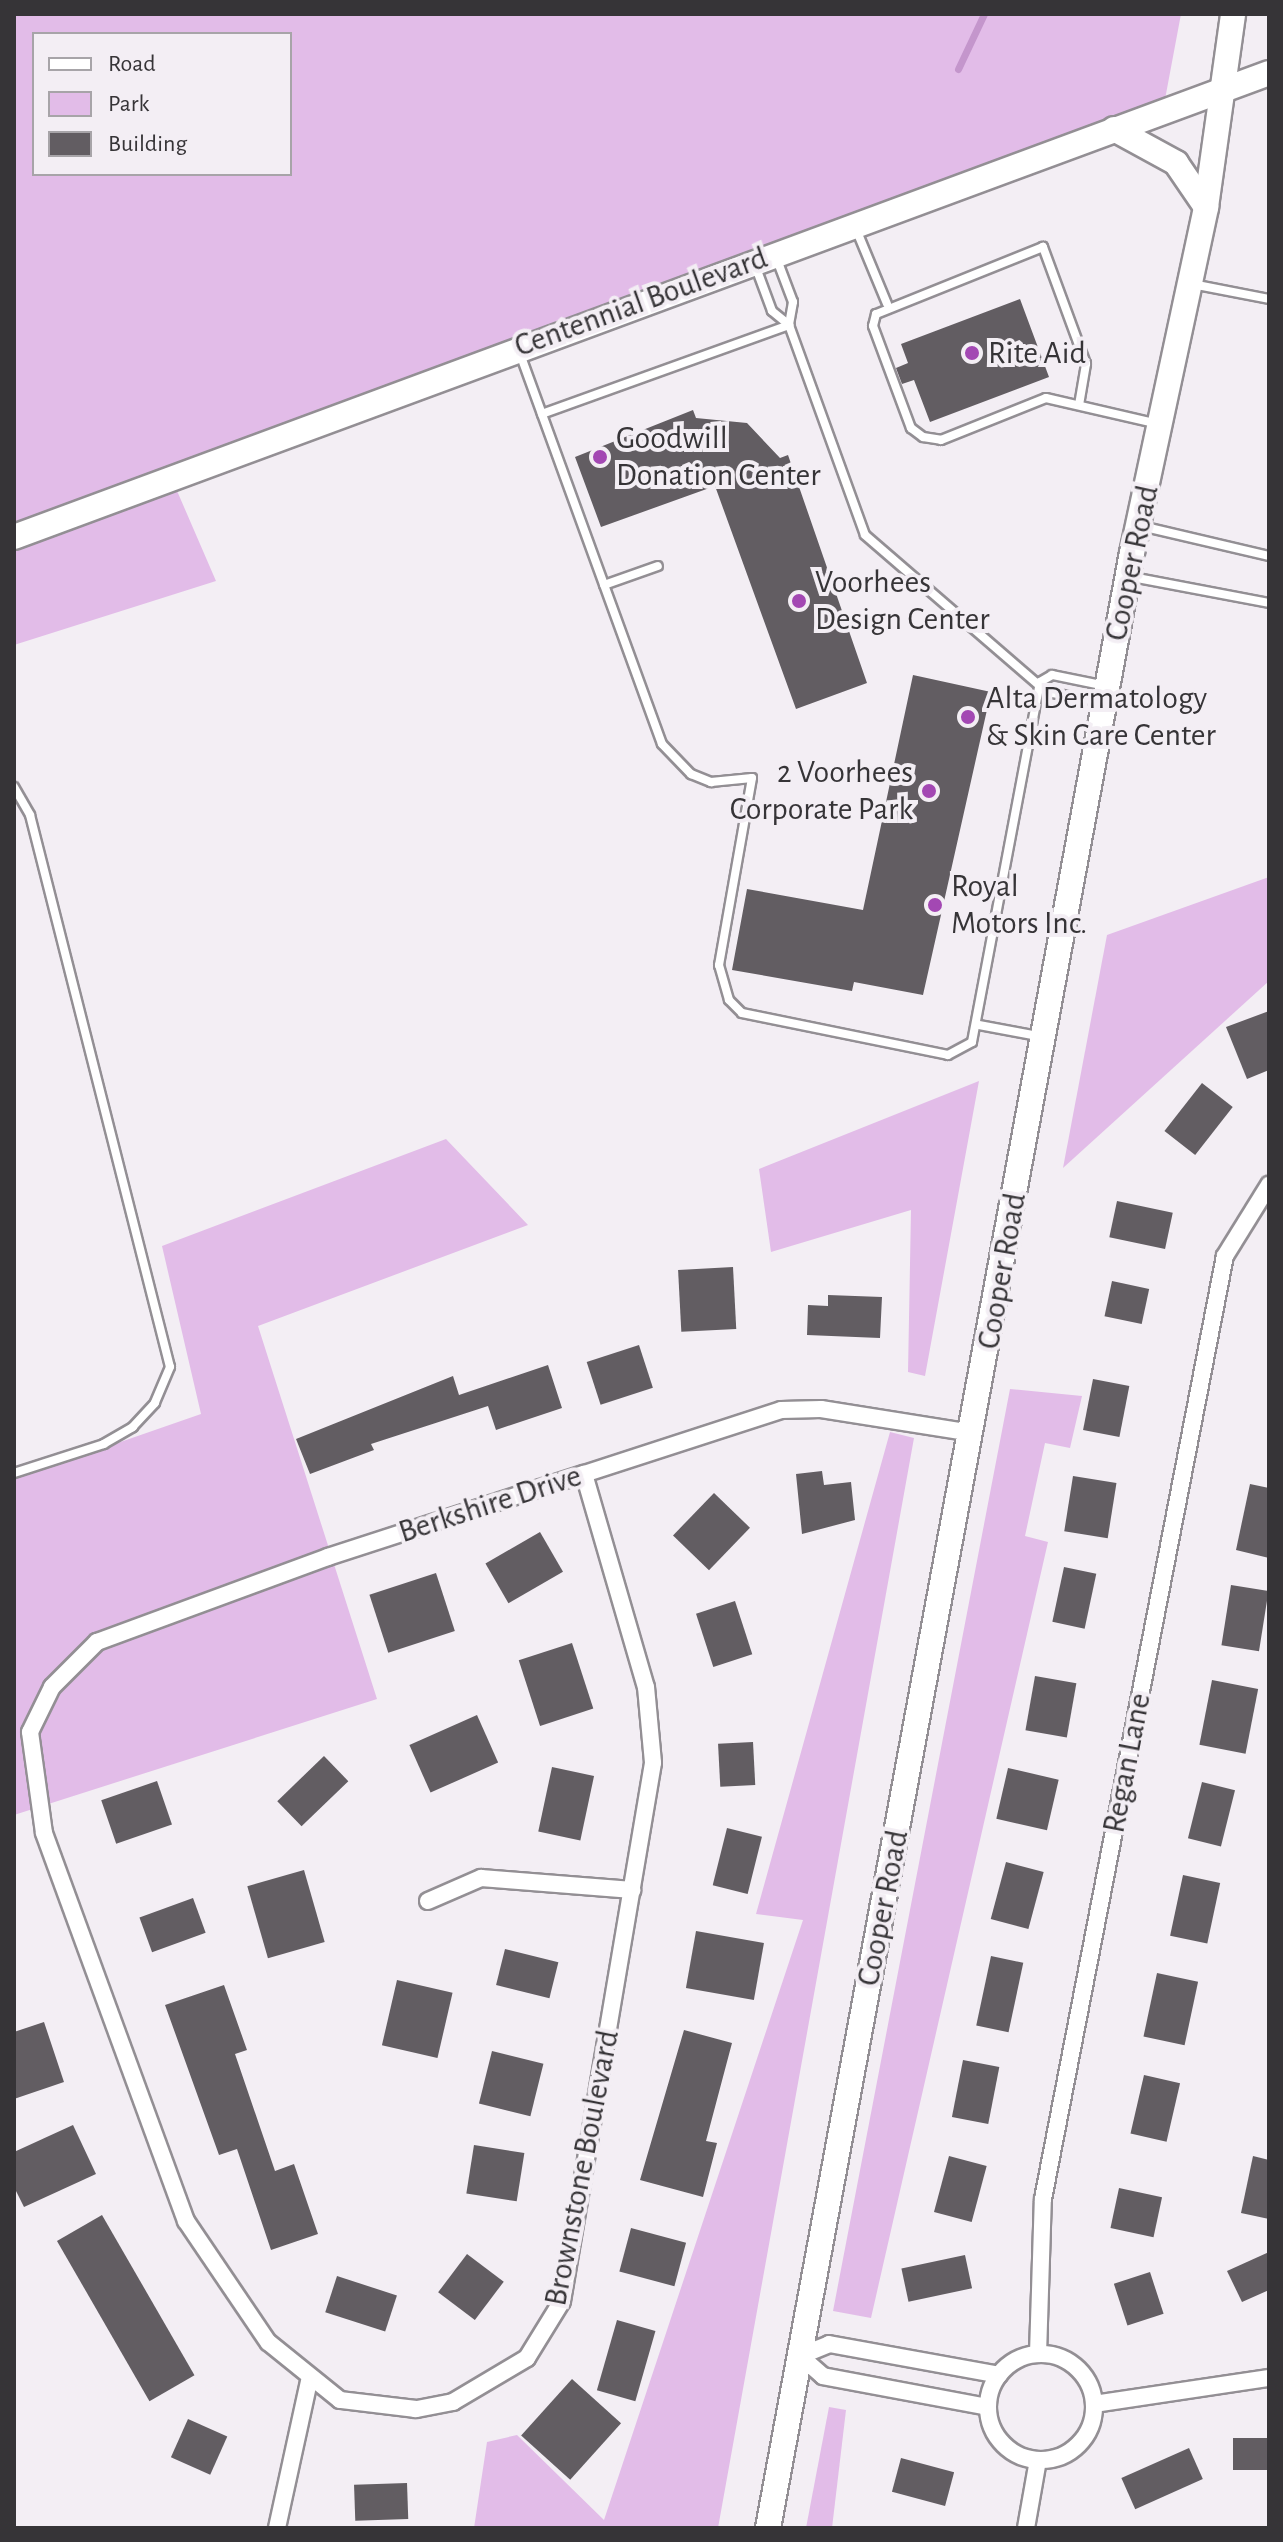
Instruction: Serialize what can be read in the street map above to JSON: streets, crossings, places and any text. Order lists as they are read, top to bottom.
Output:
{
  "streets": {
    "street": [
      "Centennial Boulevard",
      "Cooper Road",
      "Berkshire Drive",
      "Regan Lane",
      "Brownstone Boulevard"
    ]
  },
  "crossings": [
    ["Centennial Boulevard", "Cooper Road"],
    ["Cooper Road", "Berkshire Drive"],
    ["Berkshire Drive", "Brownstone Boulevard"]
  ],
  "places": [
    "Rite Aid",
    "Goodwill Donation Center",
    "Voorhees Design Center",
    "Alta Dermatology & Skin Care Center",
    "2 Voorhees Corporate Park",
    "Royal Motors Inc."
  ],
  "legend": ["Road", "Park", "Building"]
}
